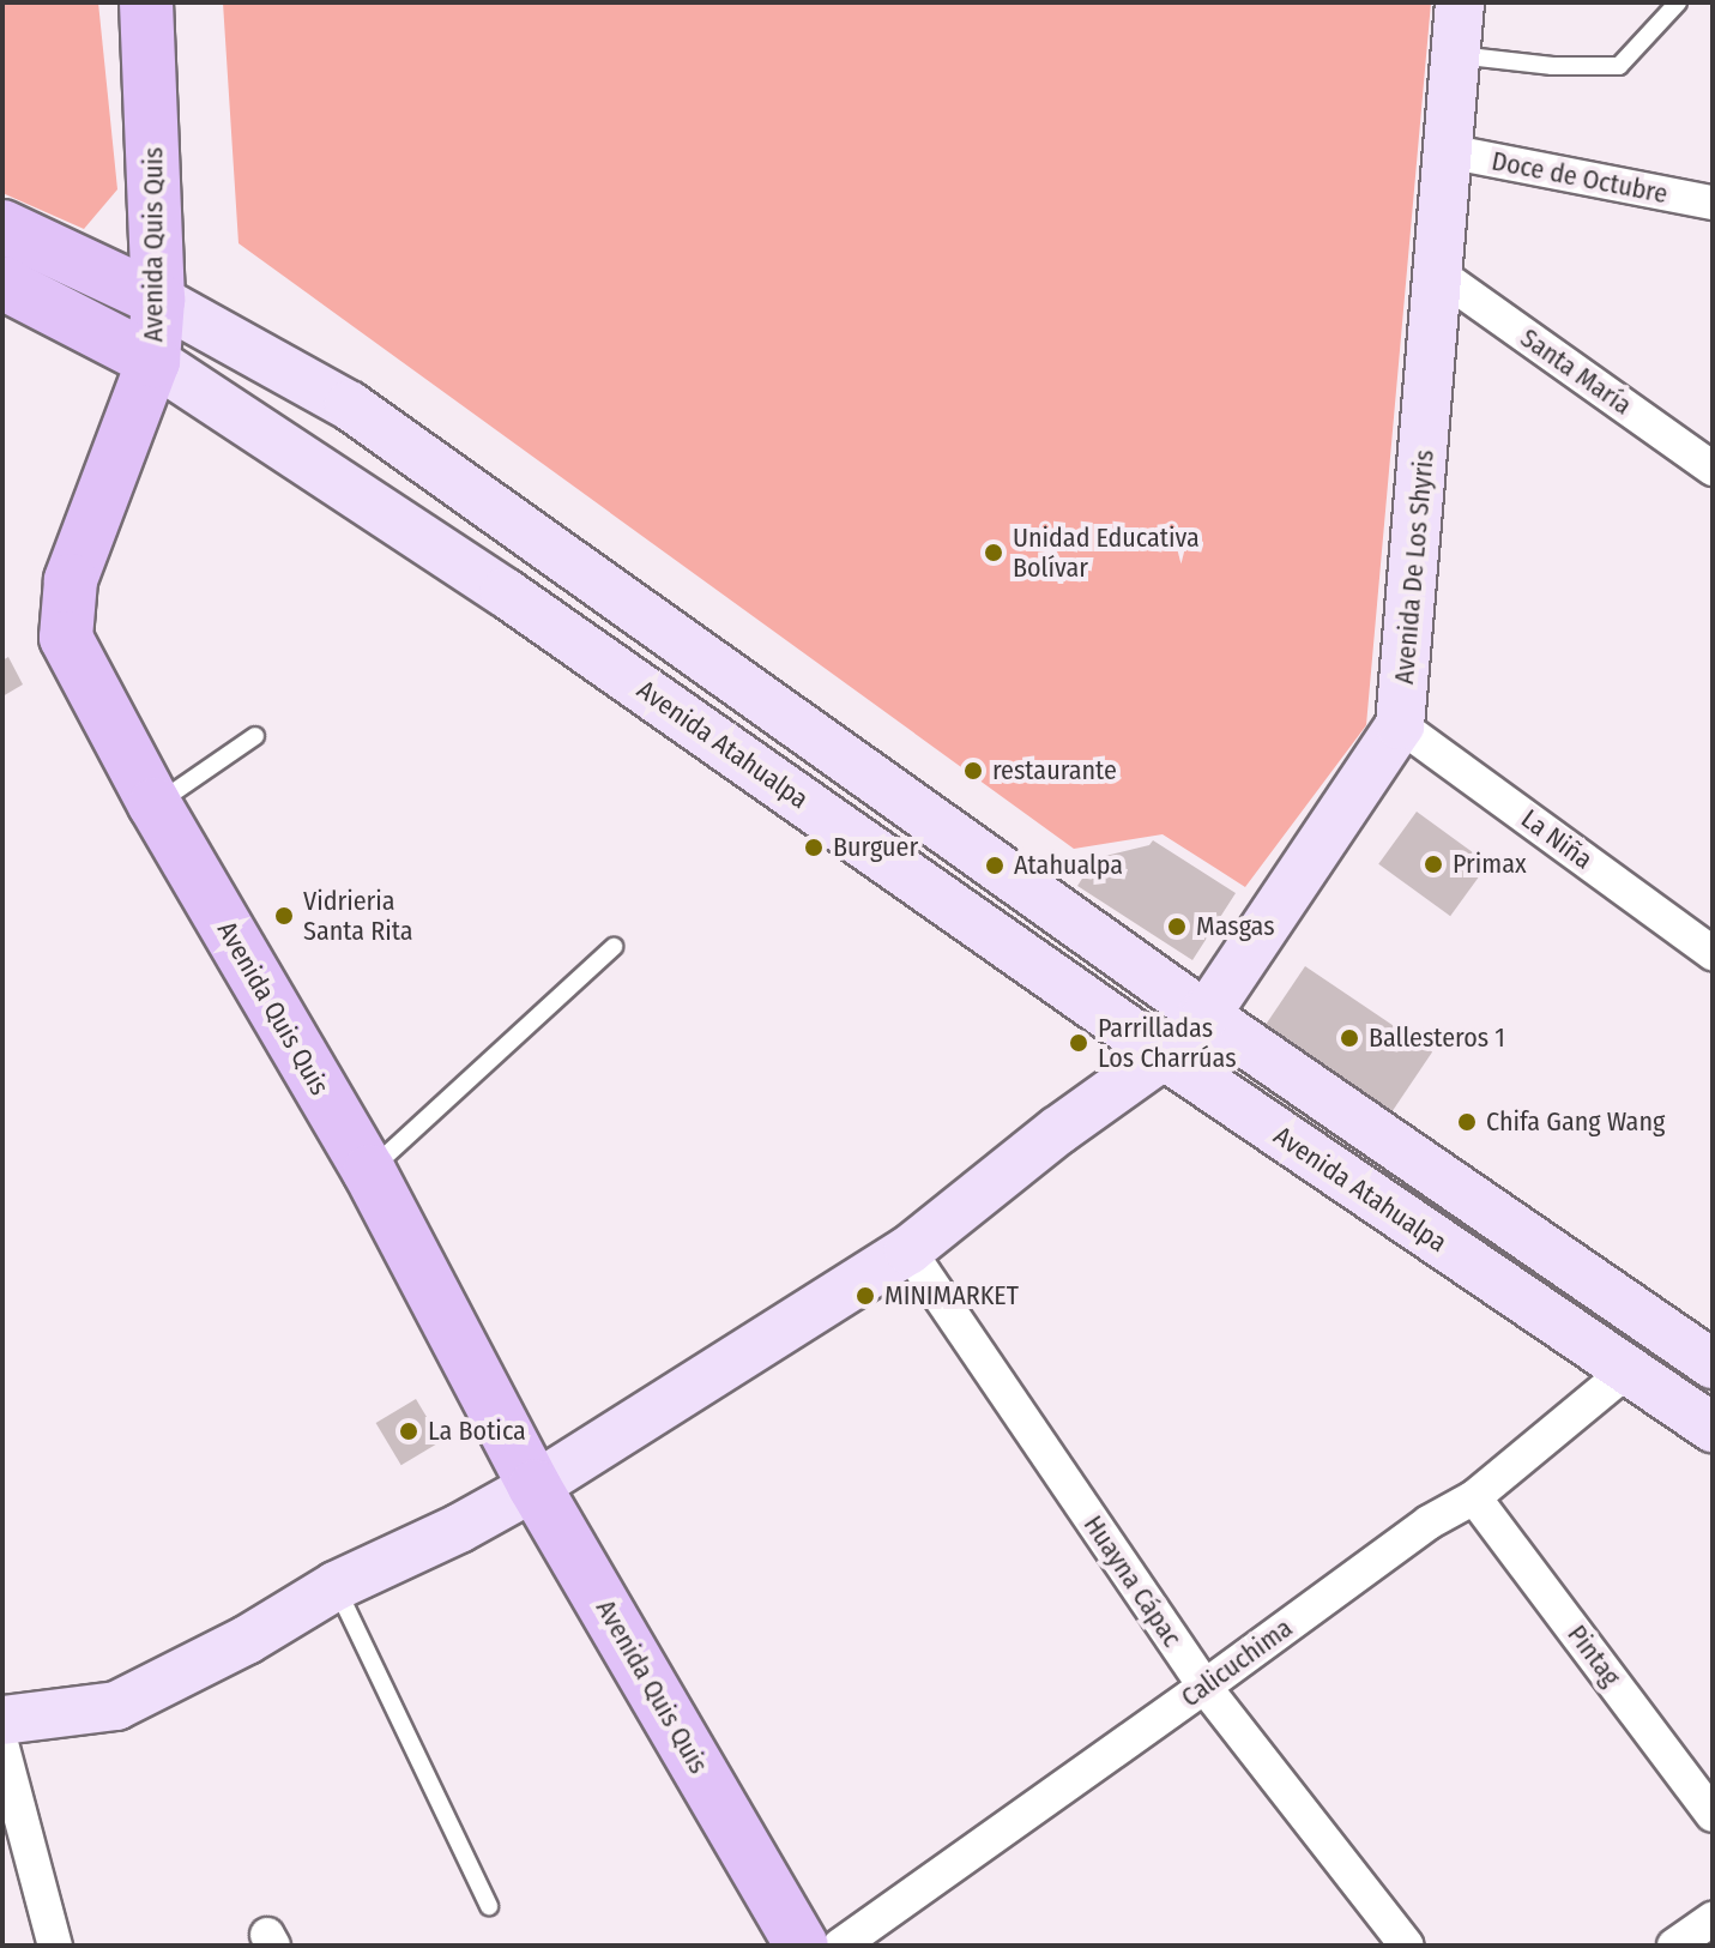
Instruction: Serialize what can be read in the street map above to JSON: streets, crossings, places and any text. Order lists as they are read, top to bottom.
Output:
{
  "streets": {
    "main road": ["Avenida Quis Quis", "Avenida De Los Shyris", "Avenida Atahualpa"],
    "street": [
      "Doce de Octubre",
      "Santa María",
      "La Niña",
      "Huayna Cápac",
      "Pintag",
      "Calicuchima"
    ]
  },
  "crossings": [
    ["Doce de Octubre", "Avenida De Los Shyris"],
    ["Avenida Quis Quis", "Avenida De Los Shyris"],
    ["Avenida Quis Quis", "Avenida Atahualpa"],
    ["Santa María", "Avenida De Los Shyris"],
    ["Avenida De Los Shyris", "Avenida Atahualpa"],
    ["Avenida De Los Shyris", "La Niña"],
    ["Avenida De Los Shyris", "Huayna Cápac"],
    ["Avenida Atahualpa", "Calicuchima"],
    ["Huayna Cápac", "Calicuchima"],
    ["Pintag", "Calicuchima"]
  ],
  "places": [
    "Unidad Educativa Bolívar",
    "restaurante",
    "Burguer",
    "Primax",
    "Atahualpa",
    "Vidrieria Santa Rita",
    "Masgas",
    "Ballesteros 1",
    "Parrilladas Los Charrúas",
    "Chifa Gang Wang",
    "MINIMARKET",
    "La Botica"
  ]
}
